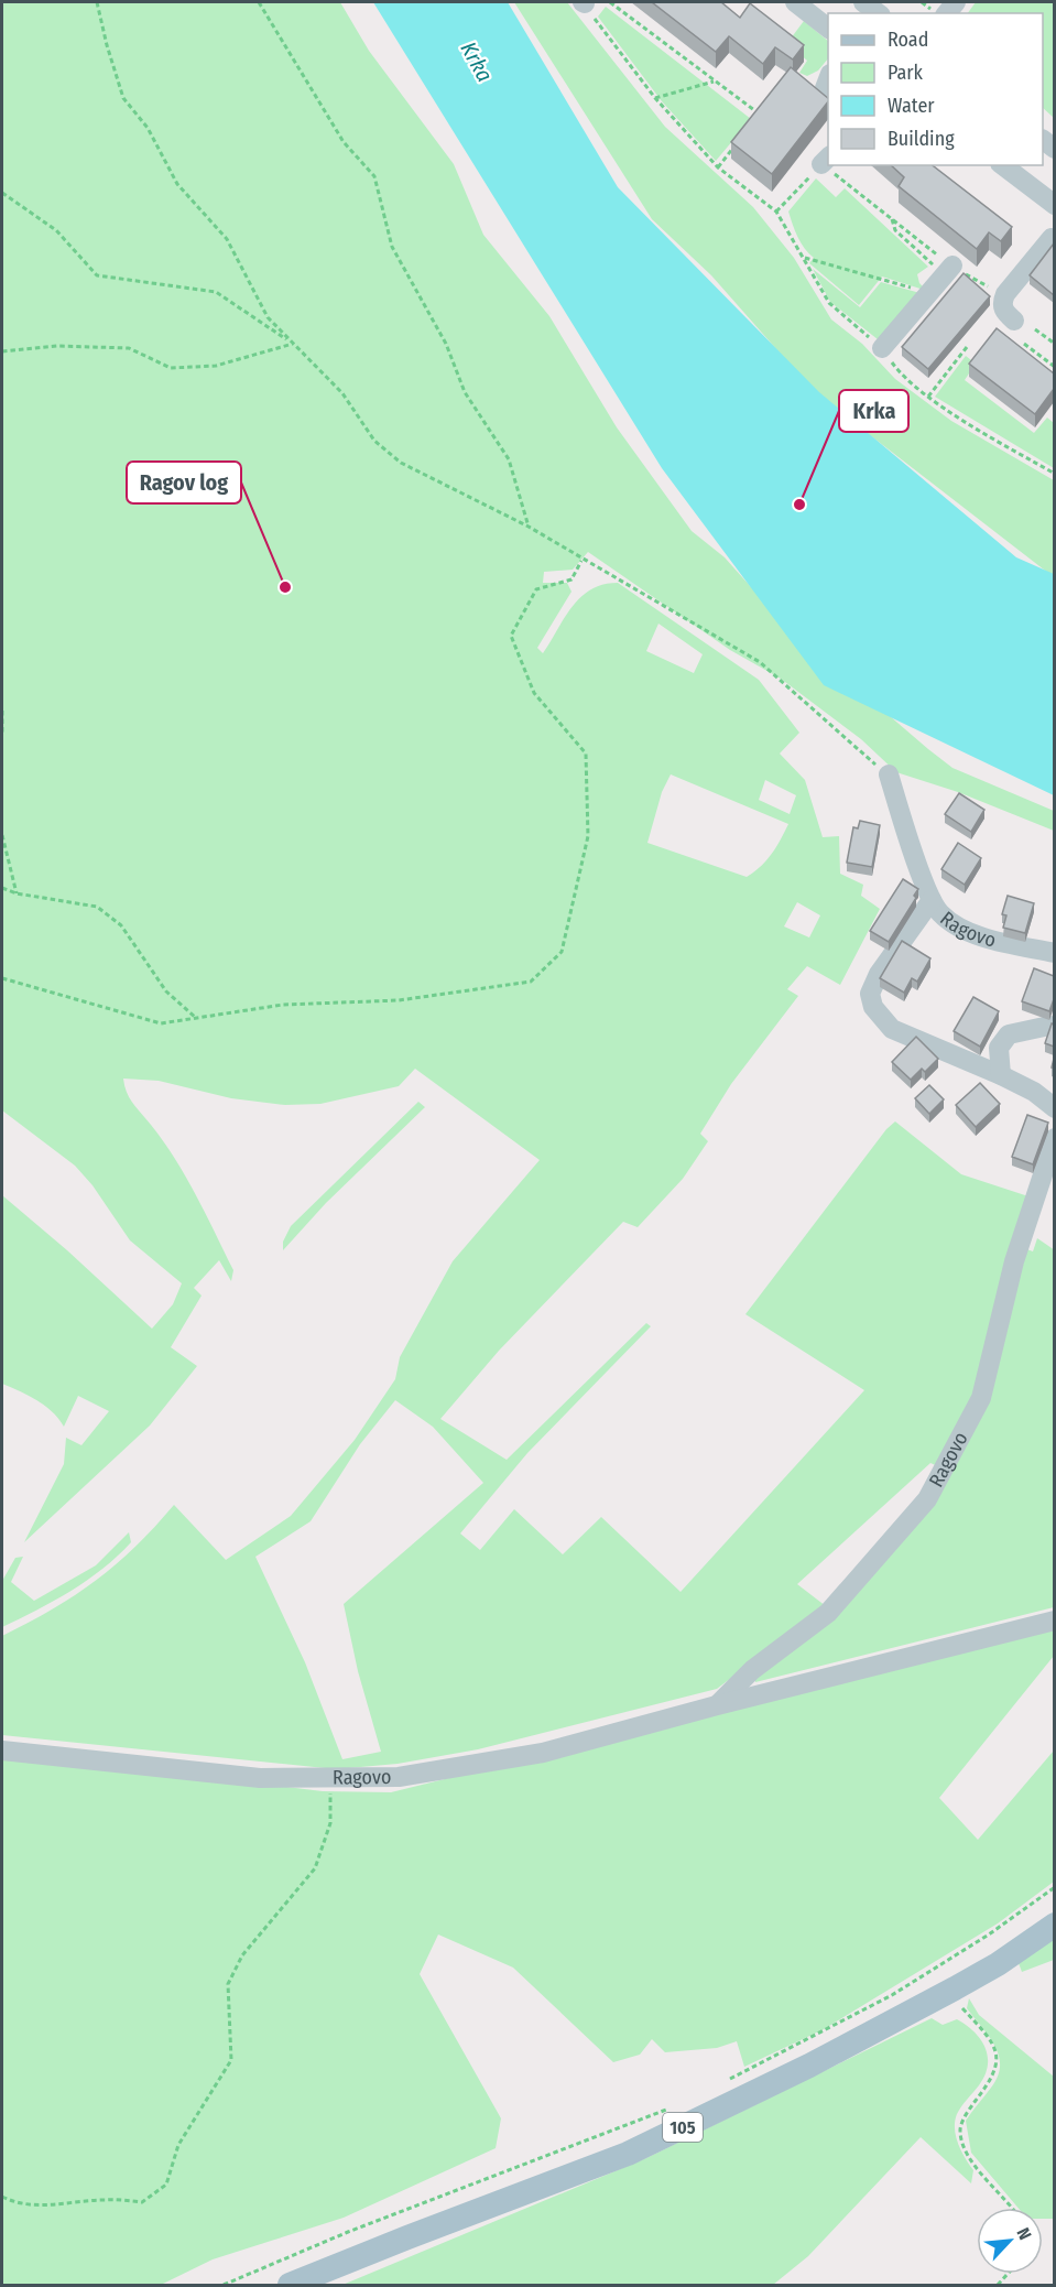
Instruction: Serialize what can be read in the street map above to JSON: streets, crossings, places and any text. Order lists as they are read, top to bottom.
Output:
{
  "streets": {
    "main road": ["105"],
    "street": ["Ragovo"]
  },
  "water": ["Krka"],
  "places": ["Krka", "Ragov log"],
  "legend": [
    "Road",
    "Park",
    "Water",
    "Building"
  ],
  "north": "top right"
}
